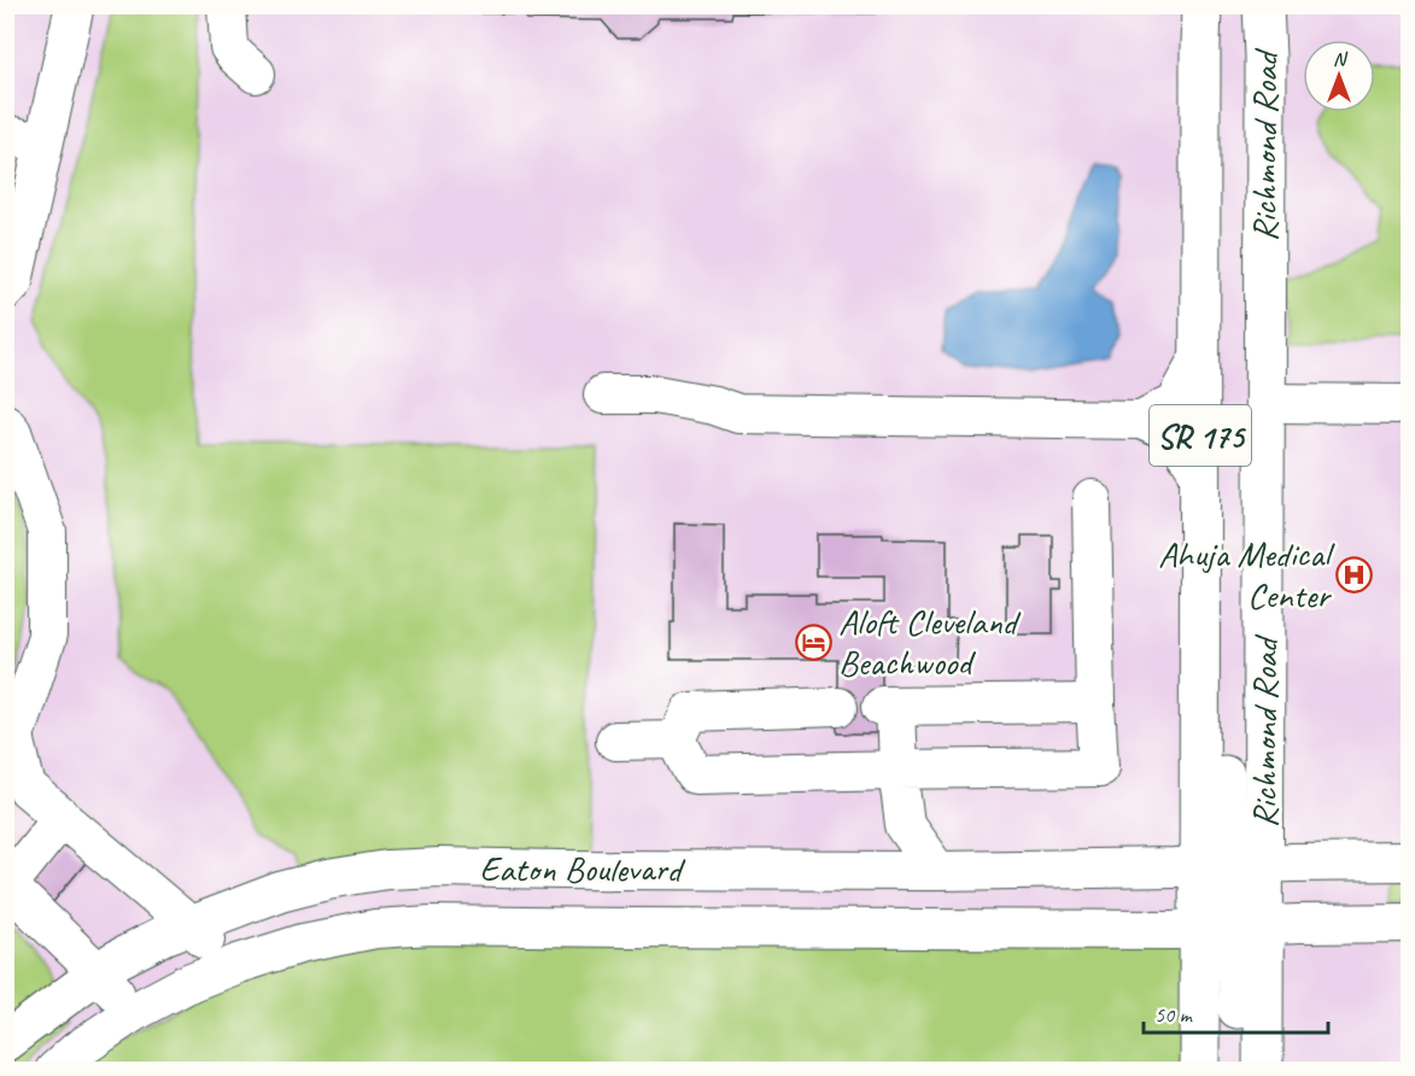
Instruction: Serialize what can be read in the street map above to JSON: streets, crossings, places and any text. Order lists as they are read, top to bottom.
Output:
{
  "streets": {
    "main road": ["Richmond Road", "SR 175"],
    "street": ["Eaton Boulevard"]
  },
  "crossings": [
    ["Richmond Road", "Eaton Boulevard"]
  ],
  "places": {
    "hospital": ["Ahuja Medical Center"],
    "hotel": ["Aloft Cleveland Beachwood"]
  },
  "scale_bar": "50 m",
  "north": "top"
}
